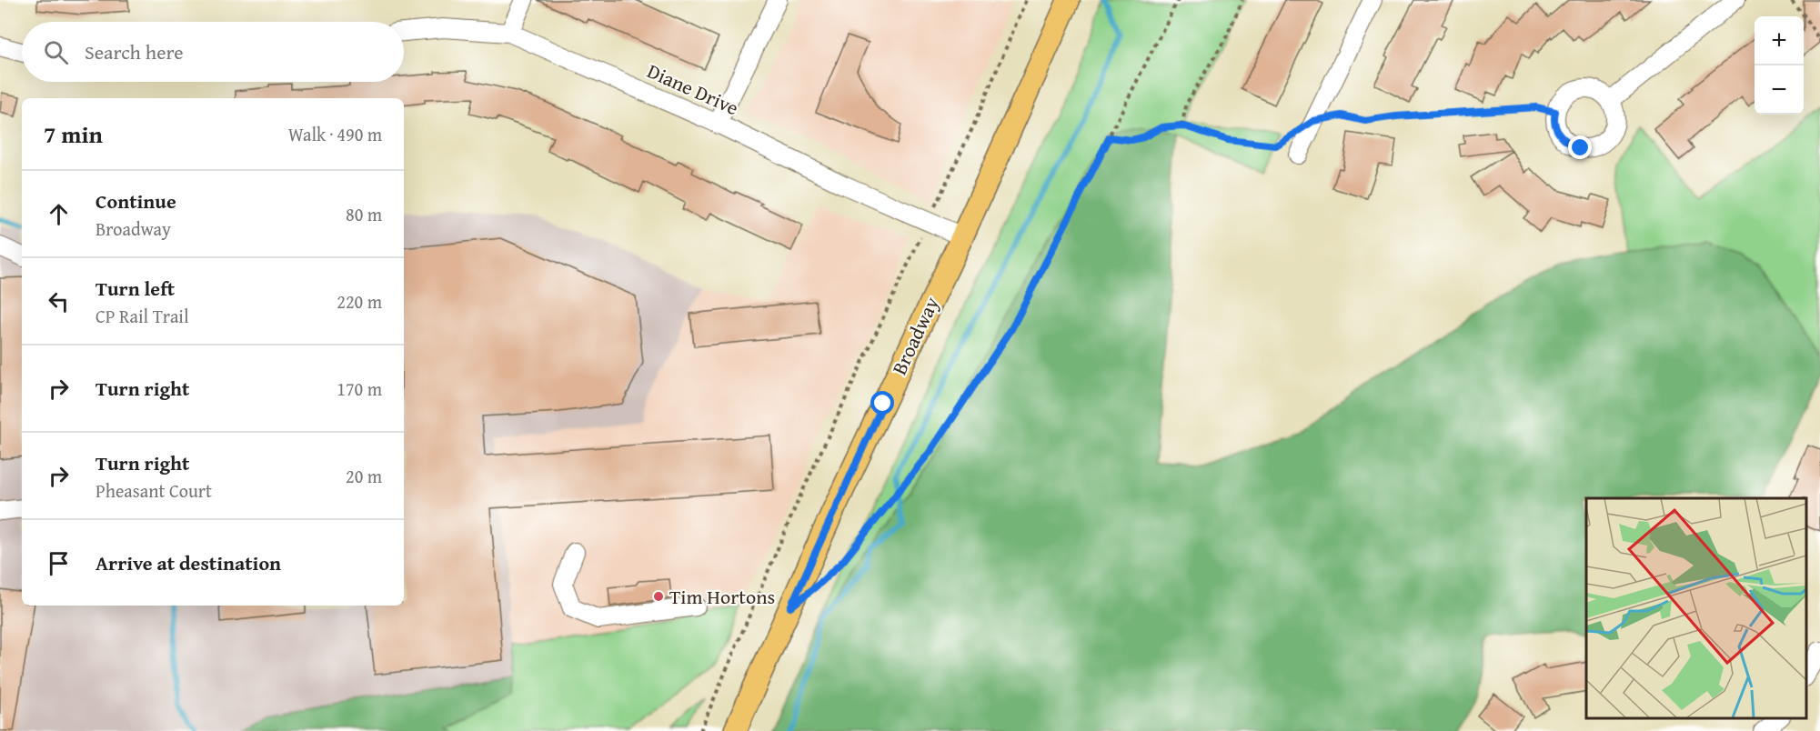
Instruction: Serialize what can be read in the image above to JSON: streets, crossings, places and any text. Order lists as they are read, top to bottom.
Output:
{
  "streets": {
    "main road": ["Broadway"],
    "street": ["Diane Drive"]
  },
  "crossings": [
    ["Diane Drive", "Broadway"]
  ],
  "places": ["Tim Hortons"],
  "page": {
    "map_buttons": ["+", "−"],
    "search": "Search here",
    "heading": ["7 min", "Walk · 490 m"],
    "list": [
      ["Continue", "Broadway", "80 m"],
      ["Turn left", "CP Rail Trail", "220 m"],
      ["Turn right", "170 m"],
      ["Turn right", "Pheasant Court", "20 m"],
      "Arrive at destination"
    ]
  }
}
